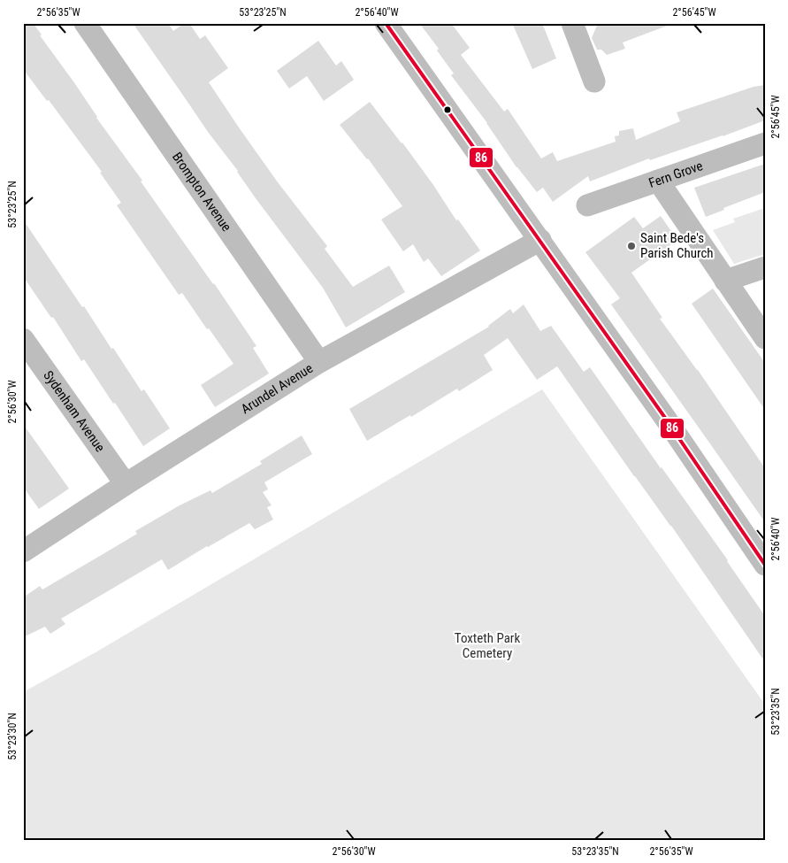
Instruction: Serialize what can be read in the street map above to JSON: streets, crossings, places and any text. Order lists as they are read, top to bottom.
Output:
{
  "streets": {
    "street": [
      "Fern Grove",
      "Brompton Avenue",
      "Arundel Avenue",
      "Sydenham Avenue"
    ]
  },
  "crossings": [
    ["Brompton Avenue", "Arundel Avenue"],
    ["Arundel Avenue", "Sydenham Avenue"]
  ],
  "parks": ["Toxteth Park Cemetery"],
  "places": ["Saint Bede's Parish Church"],
  "lines": ["transit line 86"],
  "coordinates": [
    "2°56'35\"W",
    "53°23'25\"N",
    "2°56'40\"W",
    "2°56'45\"W",
    "2°56'30\"W",
    "53°23'35\"N",
    "53°23'30\"N"
  ]
}
